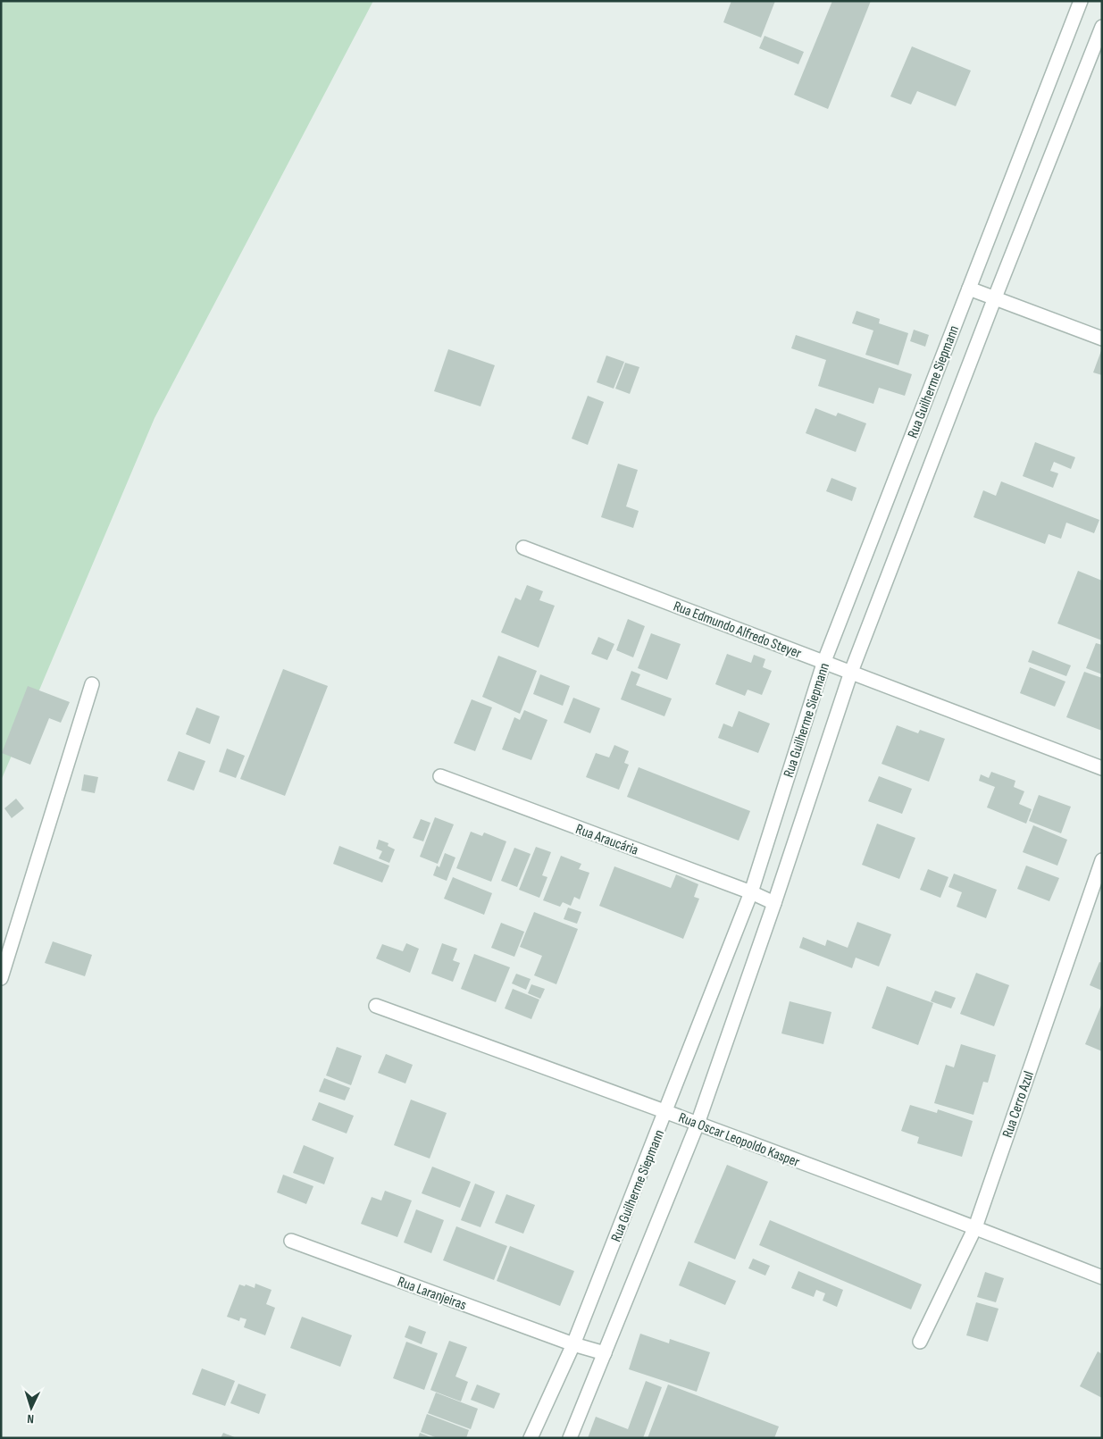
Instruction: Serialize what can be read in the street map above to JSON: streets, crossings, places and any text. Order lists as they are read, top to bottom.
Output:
{
  "streets": {
    "street": [
      "Rua Guilherme Siepmann",
      "Rua Edmundo Alfredo Steyer",
      "Rua Araucária",
      "Rua Cerro Azul",
      "Rua Oscar Leopoldo Kasper",
      "Rua Laranjeiras"
    ]
  },
  "crossings": [
    ["Rua Guilherme Siepmann", "Rua Edmundo Alfredo Steyer"],
    ["Rua Guilherme Siepmann", "Rua Araucária"],
    ["Rua Guilherme Siepmann", "Rua Oscar Leopoldo Kasper"],
    ["Rua Guilherme Siepmann", "Rua Laranjeiras"],
    ["Rua Cerro Azul", "Rua Oscar Leopoldo Kasper"]
  ],
  "north": "bottom"
}
